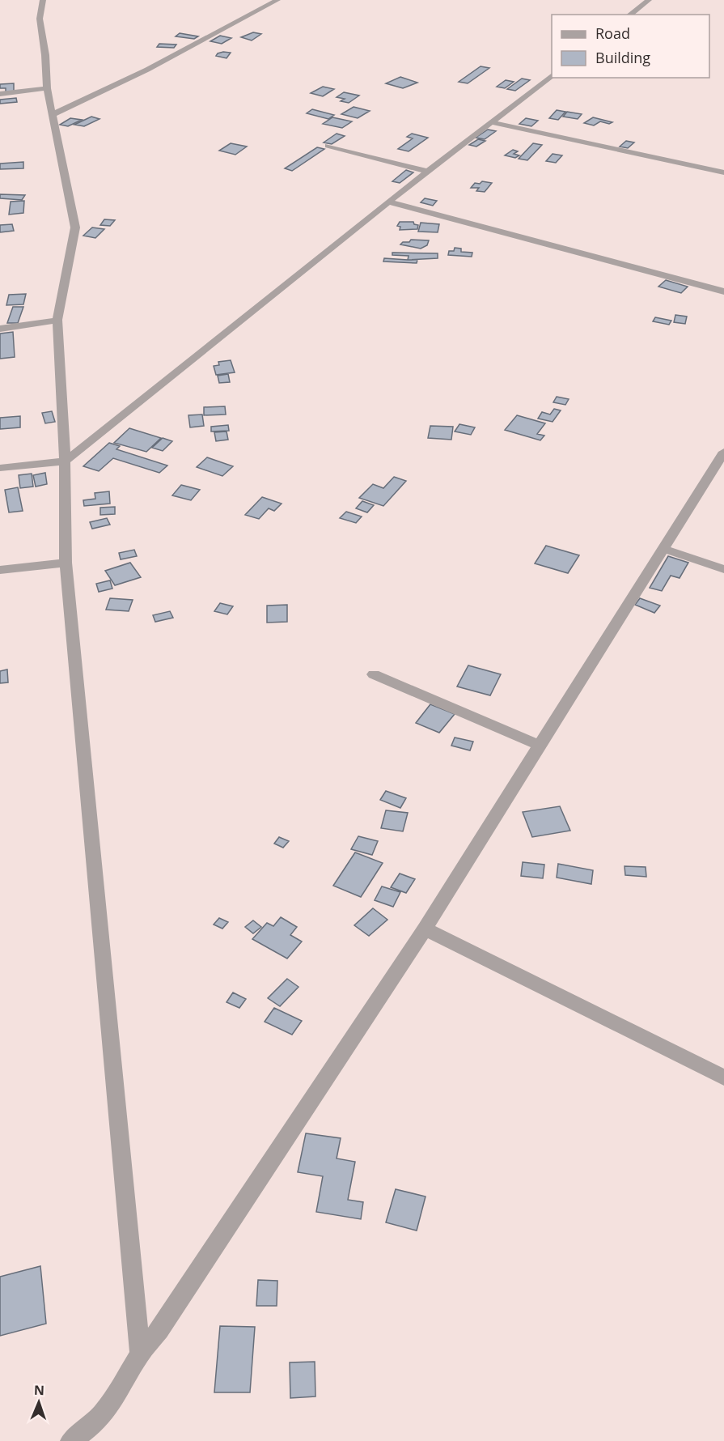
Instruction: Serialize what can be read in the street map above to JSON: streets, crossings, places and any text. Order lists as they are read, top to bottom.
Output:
{
  "legend": ["Road", "Building"],
  "north": "top"
}
